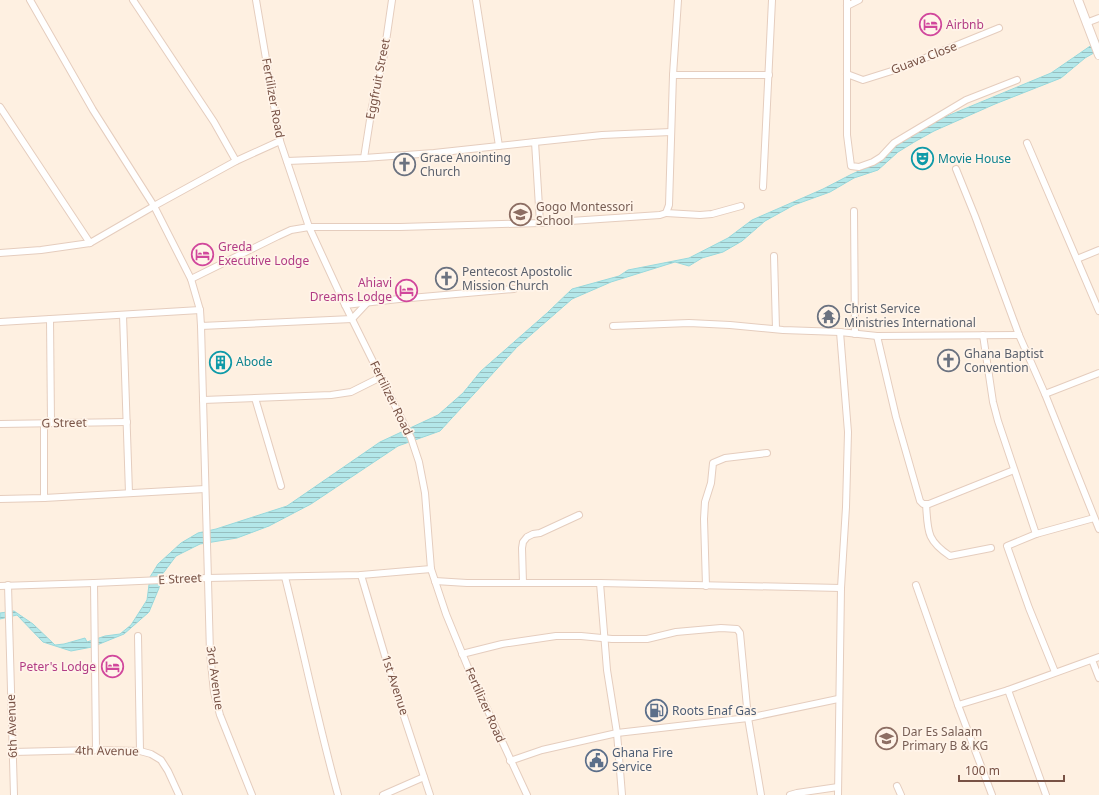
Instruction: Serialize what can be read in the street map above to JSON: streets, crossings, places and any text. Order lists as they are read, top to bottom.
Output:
{
  "streets": {
    "street": [
      "Guava Close",
      "Eggfruit Street",
      "Fertilizer Road",
      "G Street",
      "E Street",
      "3rd Avenue",
      "1st Avenue",
      "6th Avenue",
      "4th Avenue"
    ]
  },
  "crossings": [
    ["Fertilizer Road", "E Street"],
    ["E Street", "3rd Avenue"],
    ["E Street", "1st Avenue"],
    ["E Street", "6th Avenue"],
    ["6th Avenue", "4th Avenue"]
  ],
  "places": {
    "hotel": [
      "Airbnb",
      "Greda Executive Lodge",
      "Ahiavi Dreams Lodge",
      "Peter's Lodge"
    ],
    "theatre": ["Movie House"],
    "church": ["Grace Anointing Church", "Pentecost Apostolic Mission Church", "Ghana Baptist Convention"],
    "school or university": ["Gogo Montessori School", "Dar Es Salaam Primary B & KG"],
    "temple": ["Christ Service Ministries International"],
    "building": ["Abode"],
    "fuel station": ["Roots Enaf Gas"],
    "public building": ["Ghana Fire Service"]
  },
  "scale_bar": "100 m"
}
